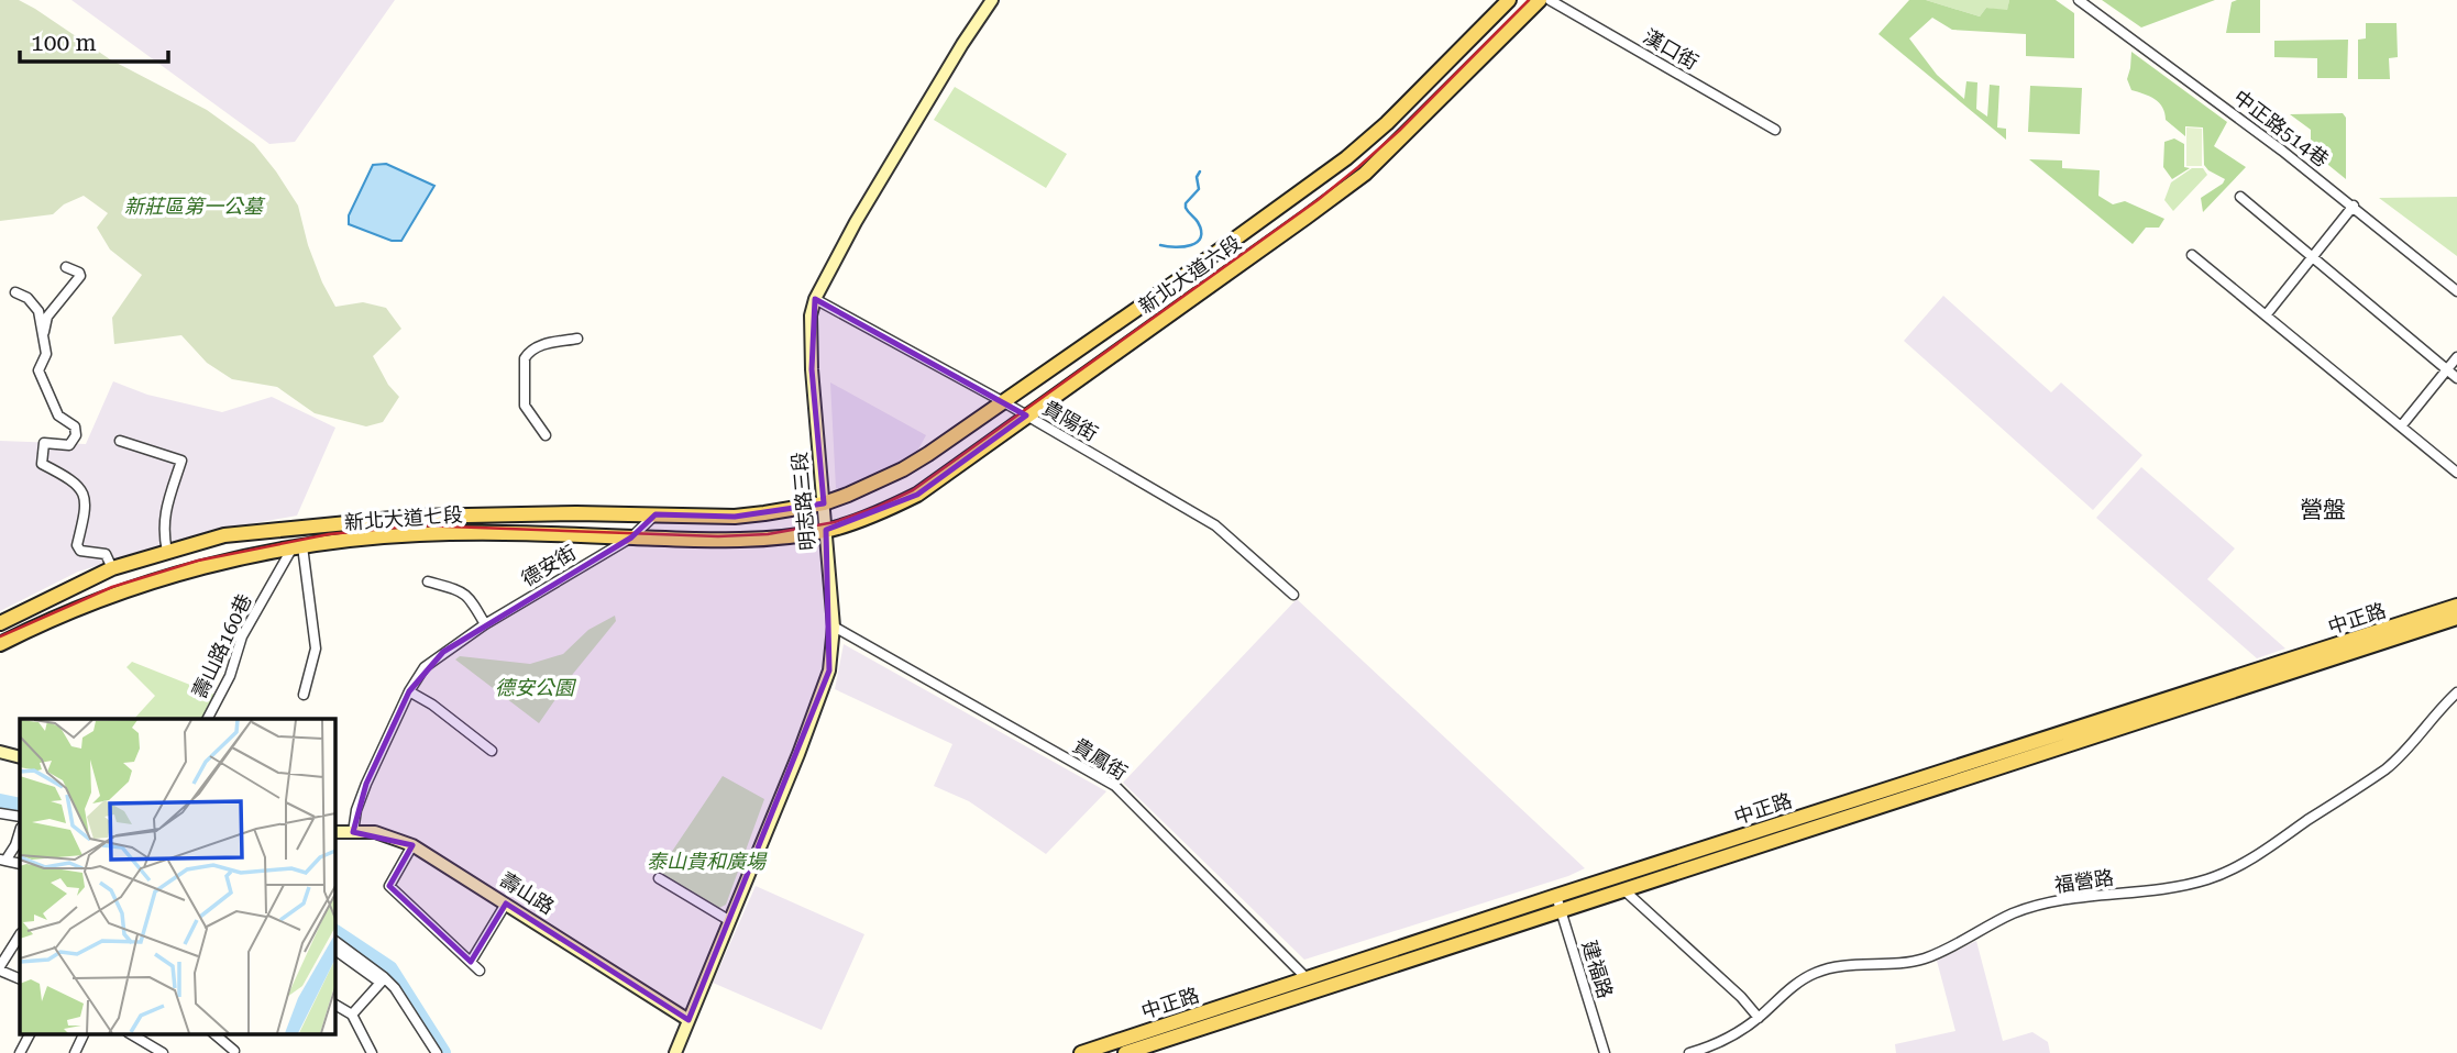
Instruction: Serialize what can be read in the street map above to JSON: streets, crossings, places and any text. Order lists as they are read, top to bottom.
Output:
{
  "streets": {
    "main road": [
      "新北大道六段",
      "明志路三段",
      "新北大道七段",
      "中正路",
      "壽山路"
    ],
    "street": [
      "漢口街",
      "中正路514巷",
      "貴陽街",
      "德安街",
      "壽山路160巷",
      "貴鳳街",
      "福營路",
      "建福路"
    ]
  },
  "crossings": [
    ["新北大道六段", "貴陽街"],
    ["新北大道六段", "明志路三段"],
    ["新北大道六段", "新北大道七段"],
    ["貴陽街", "明志路三段"],
    ["明志路三段", "新北大道七段"],
    ["明志路三段", "貴鳳街"],
    ["明志路三段", "壽山路"],
    ["新北大道七段", "德安街"],
    ["新北大道七段", "壽山路160巷"],
    ["德安街", "壽山路"],
    ["中正路", "貴鳳街"],
    ["中正路", "建福路"]
  ],
  "districts": ["營盤"],
  "parks": ["新莊區第一公墓", "德安公園", "泰山貴和廣場"],
  "scale_bar": "100 m"
}
